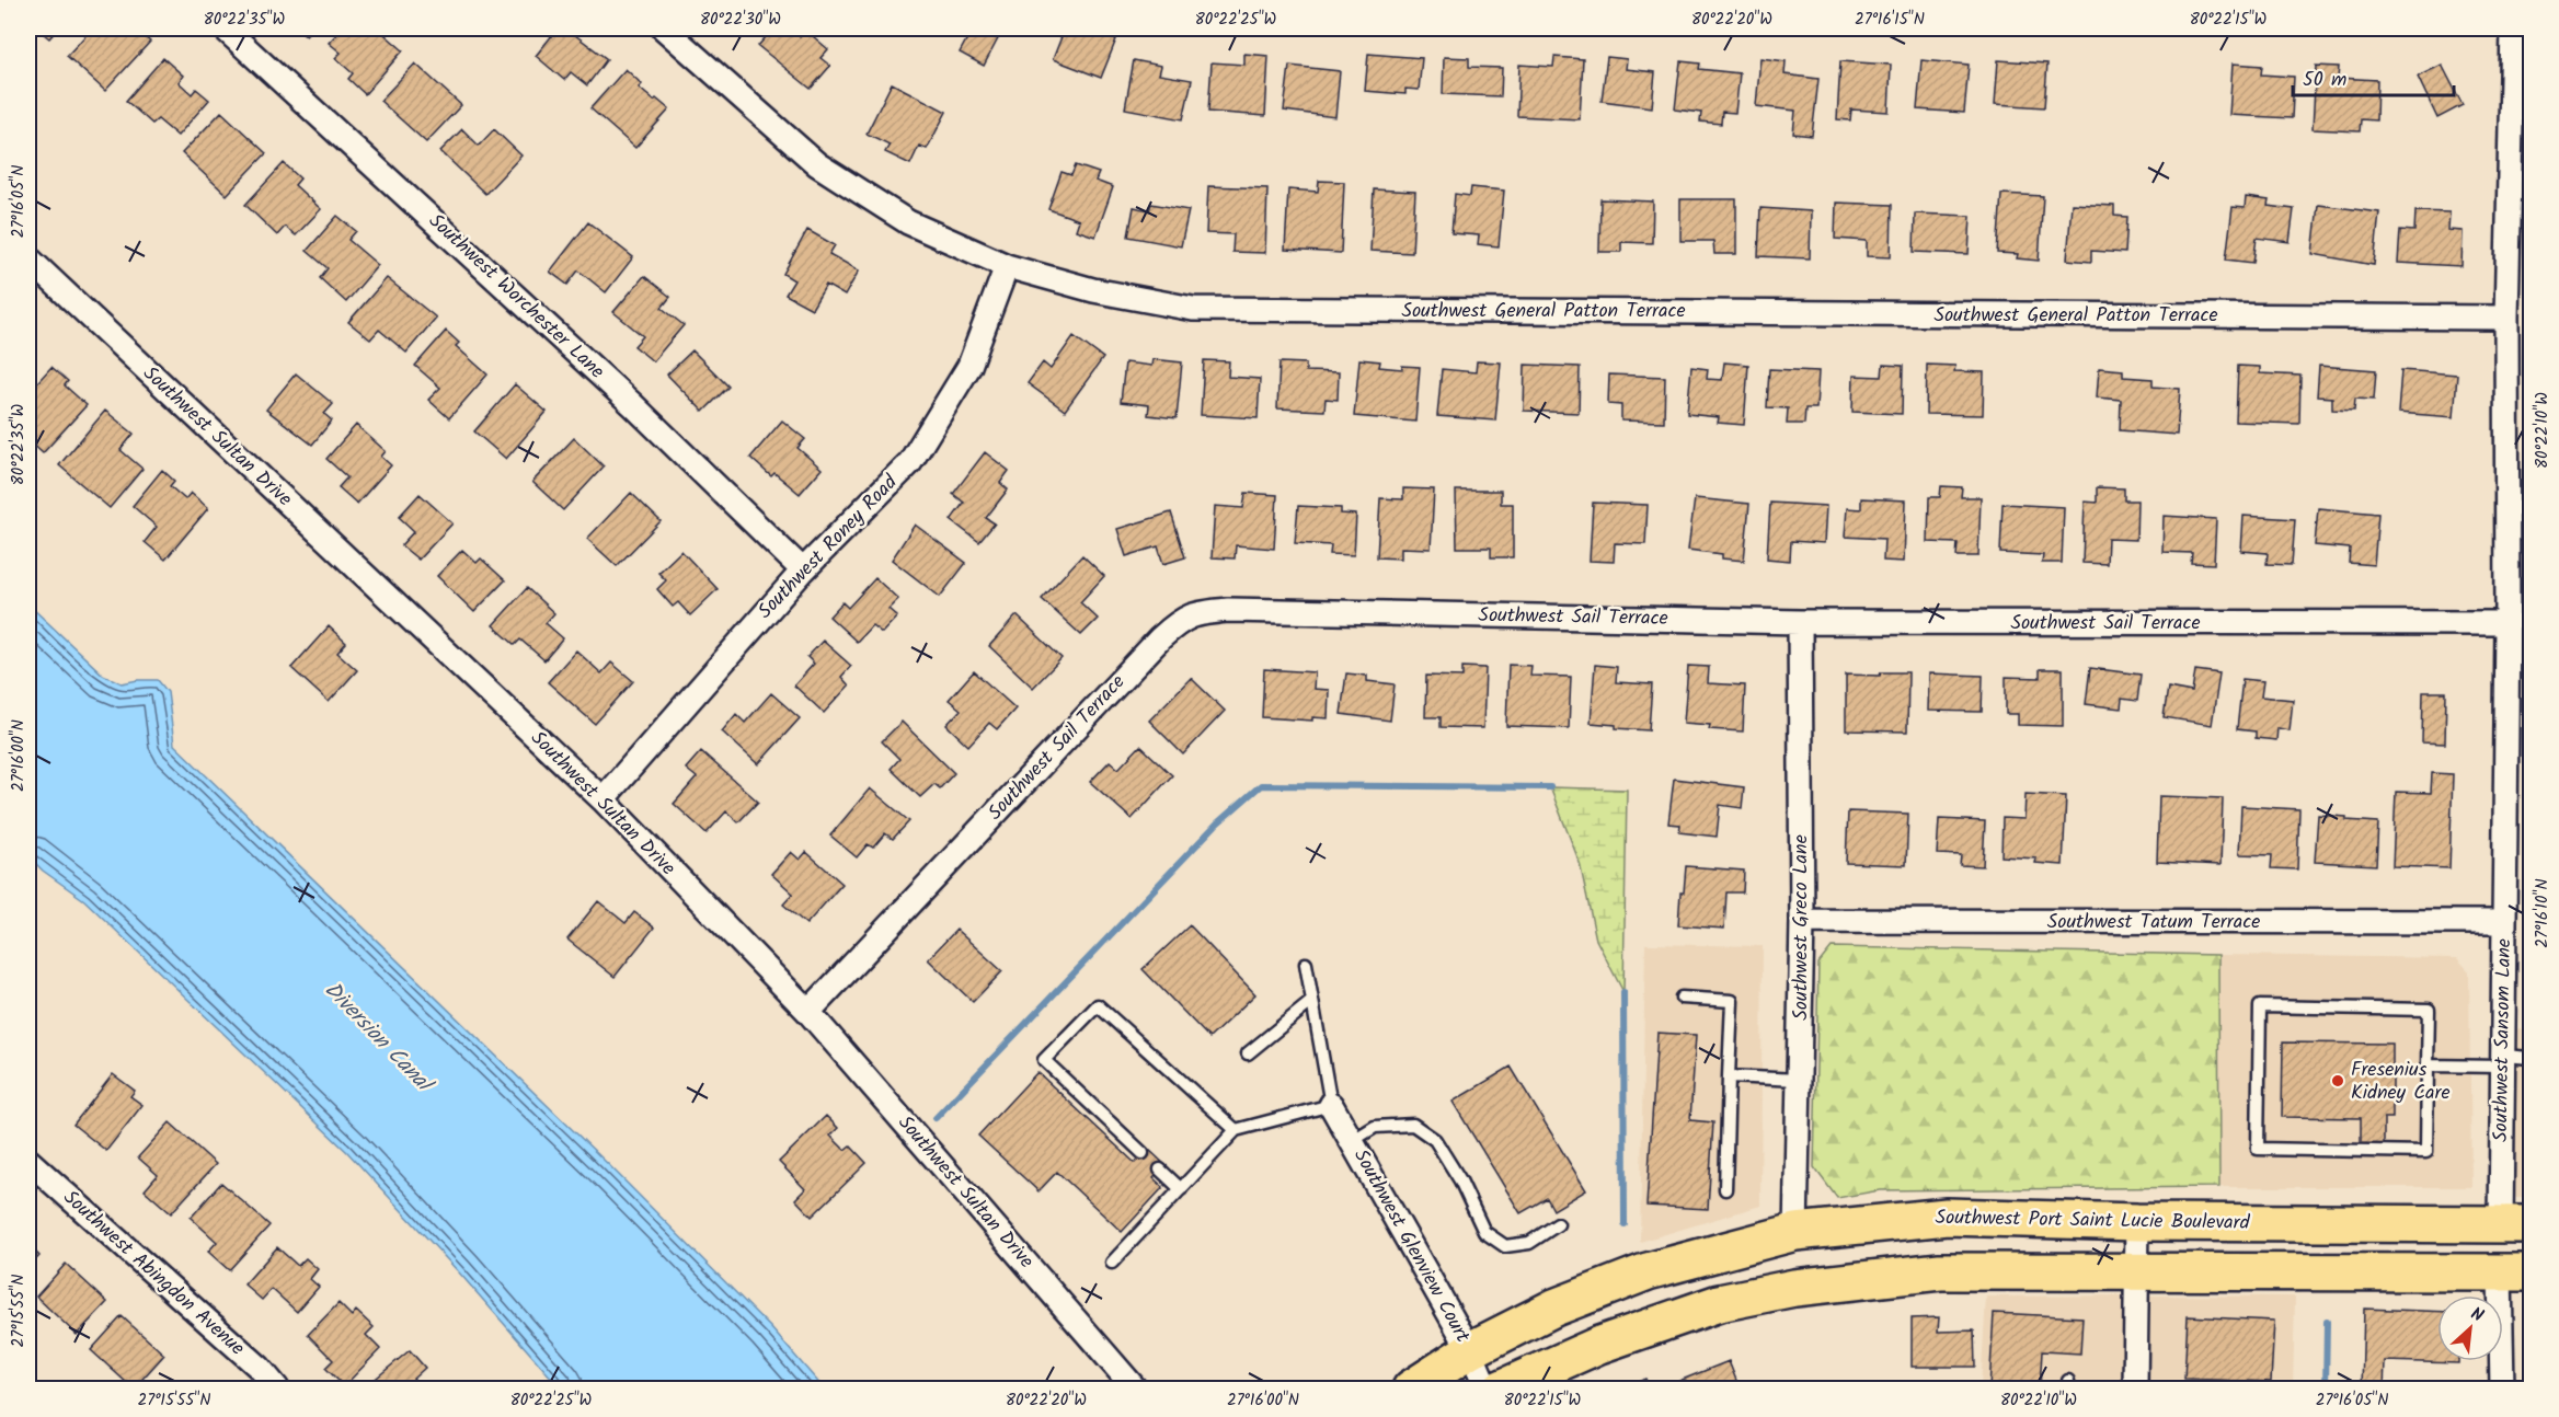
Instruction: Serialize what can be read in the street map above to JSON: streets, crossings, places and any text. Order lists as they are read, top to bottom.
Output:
{
  "streets": {
    "main road": ["Southwest Port Saint Lucie Boulevard"],
    "street": [
      "Southwest Worchester Lane",
      "Southwest General Patton Terrace",
      "Southwest Sultan Drive",
      "Southwest Roney Road",
      "Southwest Sail Terrace",
      "Southwest Tatum Terrace",
      "Southwest Greco Lane",
      "Southwest Sansom Lane",
      "Southwest Glenview Court",
      "Southwest Abingdon Avenue"
    ]
  },
  "crossings": [
    ["Southwest Worchester Lane", "Southwest Roney Road"],
    ["Southwest General Patton Terrace", "Southwest Roney Road"],
    ["Southwest General Patton Terrace", "Southwest Sansom Lane"],
    ["Southwest Sultan Drive", "Southwest Roney Road"],
    ["Southwest Sultan Drive", "Southwest Sail Terrace"],
    ["Southwest Sail Terrace", "Southwest Greco Lane"],
    ["Southwest Sail Terrace", "Southwest Sansom Lane"],
    ["Southwest Tatum Terrace", "Southwest Greco Lane"],
    ["Southwest Tatum Terrace", "Southwest Sansom Lane"],
    ["Southwest Greco Lane", "Southwest Port Saint Lucie Boulevard"],
    ["Southwest Sansom Lane", "Southwest Port Saint Lucie Boulevard"],
    ["Southwest Port Saint Lucie Boulevard", "Southwest Glenview Court"]
  ],
  "water": ["Diversion Canal"],
  "places": ["Fresenius Kidney Care"],
  "scale_bar": "50 m",
  "north": "top right",
  "coordinates": [
    "80°22'35\"W",
    "80°22'30\"W",
    "80°22'25\"W",
    "80°22'20\"W",
    "27°16'15\"N",
    "80°22'15\"W",
    "27°16'05\"N",
    "80°22'10\"W",
    "27°16'00\"N",
    "27°16'10\"N",
    "27°15'55\"N"
  ]
}
